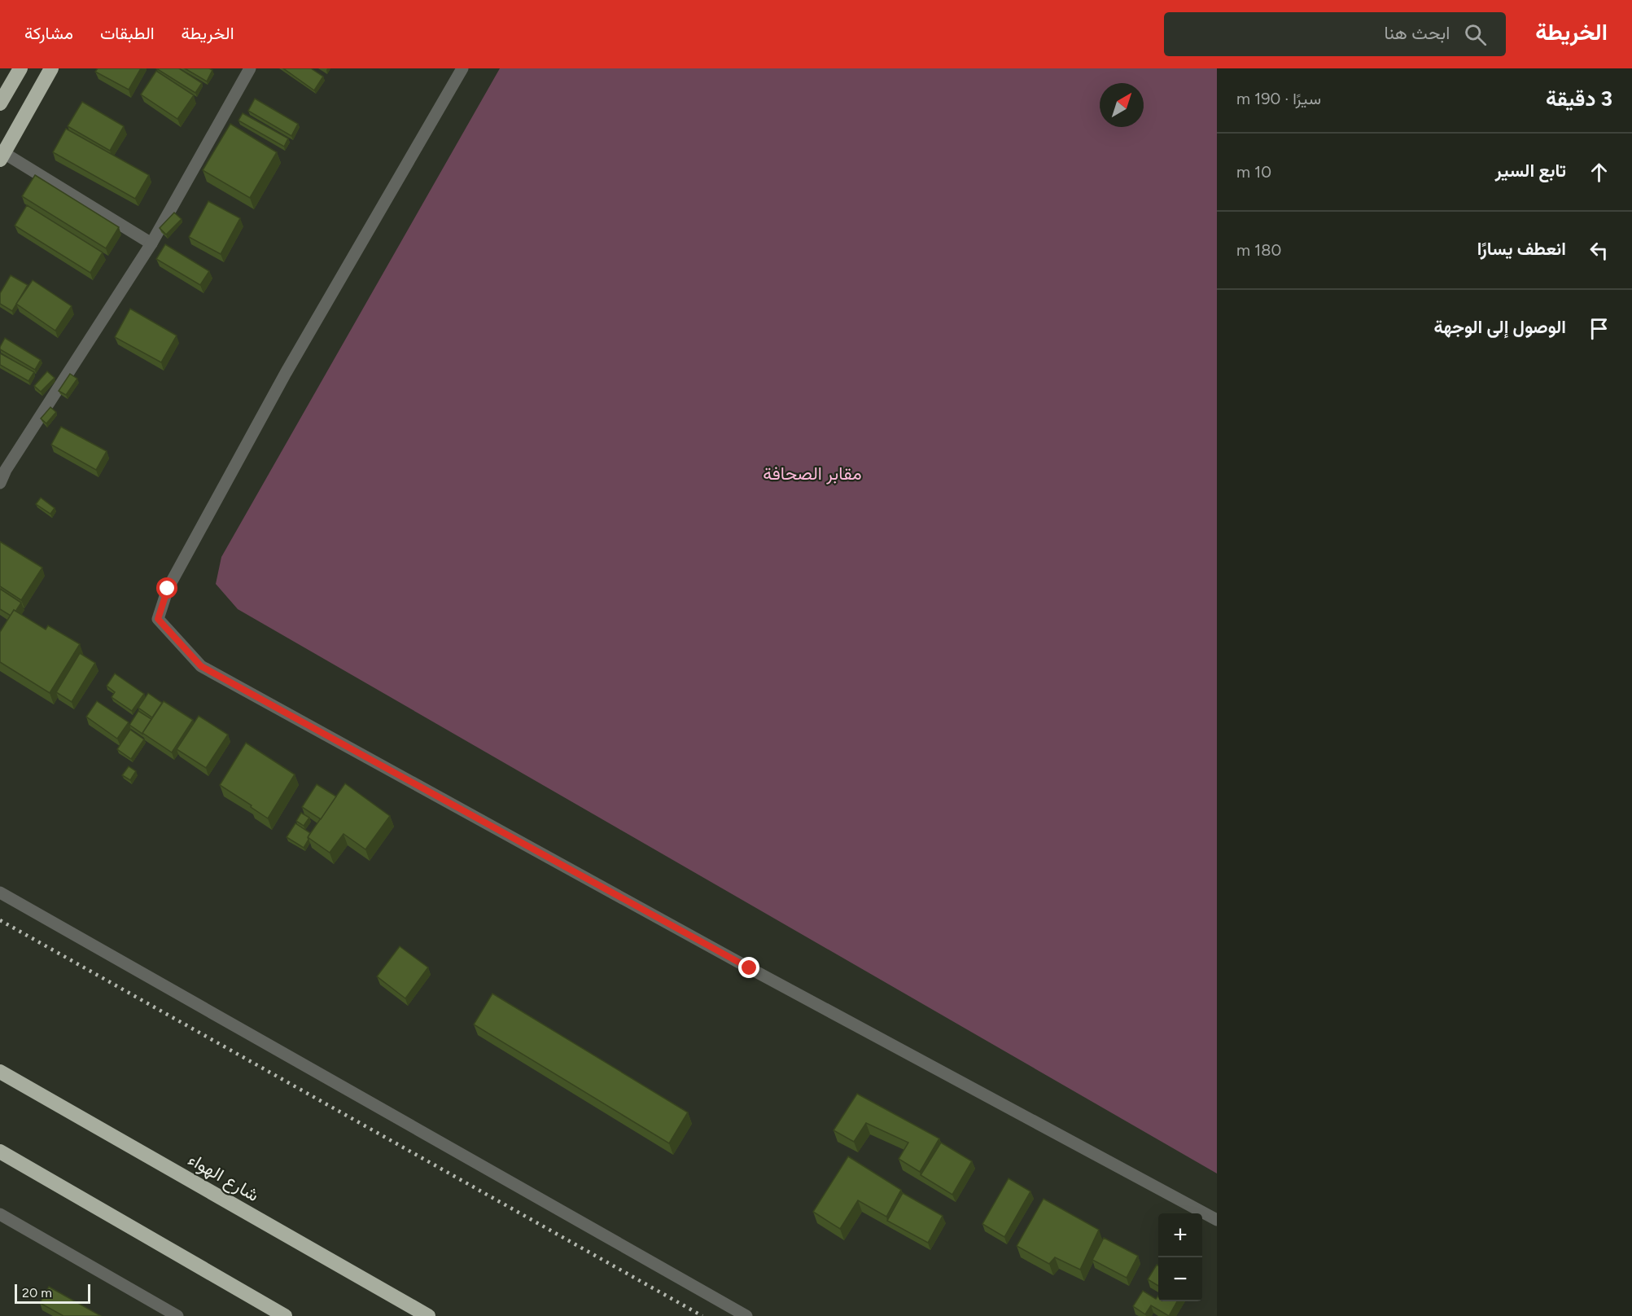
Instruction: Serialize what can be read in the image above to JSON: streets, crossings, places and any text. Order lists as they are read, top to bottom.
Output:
{
  "streets": {
    "highway": ["شارع الهواء"]
  },
  "parks": ["مقابر الصحافة"],
  "scale_bar": "20 m",
  "north": "top right",
  "page": {
    "header": "الخريطة",
    "search": "ابحث هنا",
    "nav": ["الخريطة", "الطبقات", "مشاركة"],
    "heading": ["3 دقيقة", "سيرًا · 190 m"],
    "list": [
      ["تابع السير", "10 m"],
      ["انعطف يسارًا", "180 m"],
      "الوصول إلى الوجهة"
    ],
    "map_buttons": ["+", "−"],
    "scale": "20 m"
  }
}
